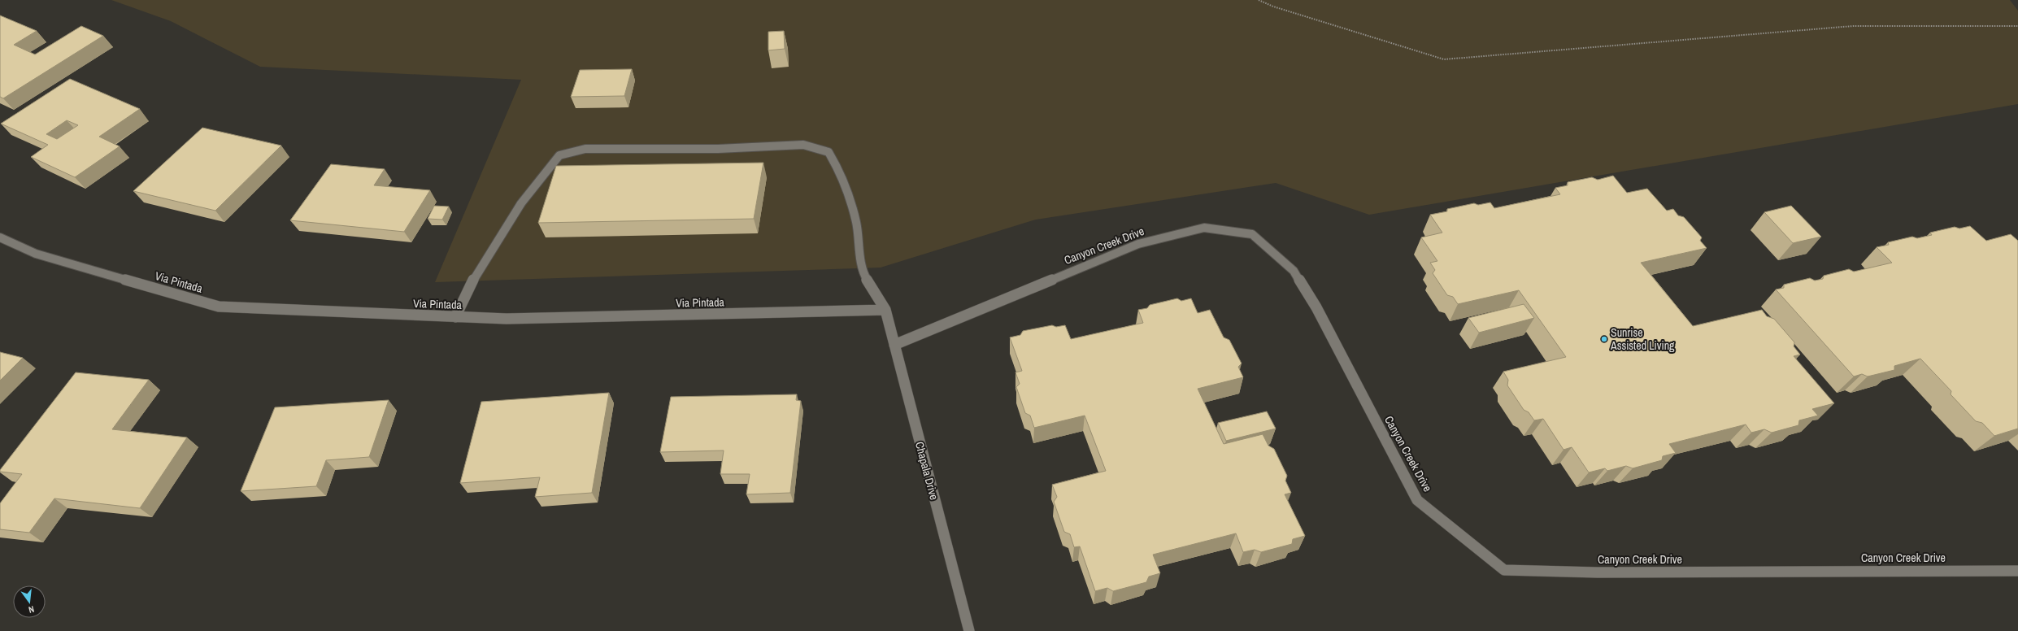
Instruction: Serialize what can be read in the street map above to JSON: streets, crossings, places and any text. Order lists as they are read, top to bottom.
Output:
{
  "streets": {
    "street": ["Canyon Creek Drive", "Via Pintada", "Chapala Drive"]
  },
  "crossings": [
    ["Canyon Creek Drive", "Chapala Drive"],
    ["Via Pintada", "Chapala Drive"]
  ],
  "places": ["Sunrise Assisted Living"],
  "north": "bottom"
}
